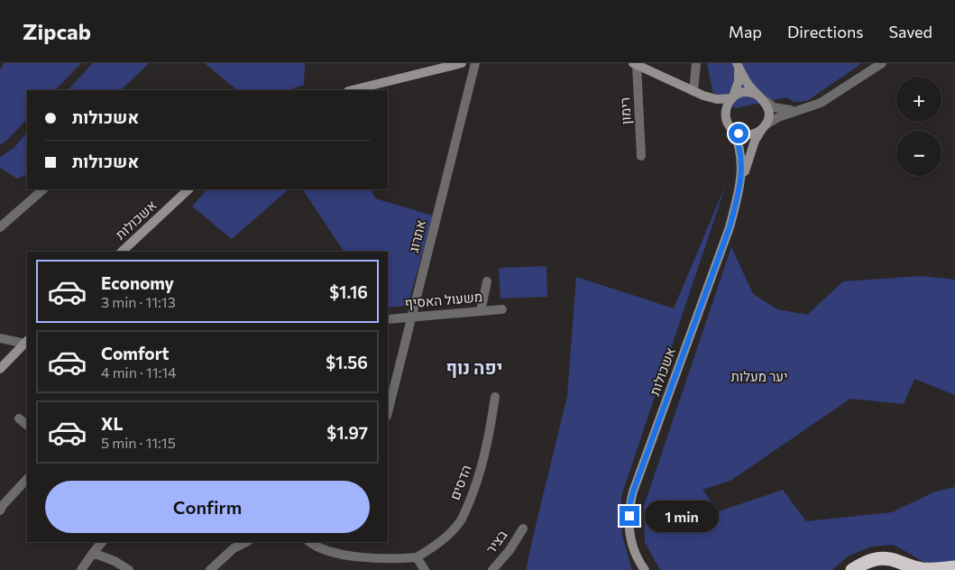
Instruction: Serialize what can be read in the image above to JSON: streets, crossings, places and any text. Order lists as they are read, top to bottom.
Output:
{
  "streets": {
    "street": [
      "רימון",
      "אשכולות",
      "אתרוג",
      "משעול האסיף",
      "הדסים",
      "בציר"
    ]
  },
  "crossings": [
    ["אתרוג", "משעול האסיף"]
  ],
  "districts": ["יפה נוף"],
  "parks": ["יער מעלות"],
  "page": {
    "header": "Zipcab",
    "nav": ["Map", "Directions", "Saved"],
    "map_buttons": ["+", "−"],
    "banner": ["אשכולות", "אשכולות"],
    "list": [
      {
        "name": "Economy",
        "note": "3 min · 11:13",
        "value": "$1.16"
      },
      {
        "name": "Comfort",
        "note": "4 min · 11:14",
        "value": "$1.56"
      },
      {
        "name": "XL",
        "note": "5 min · 11:15",
        "value": "$1.97"
      }
    ],
    "buttons": "Confirm",
    "bubble": "1 min"
  }
}
